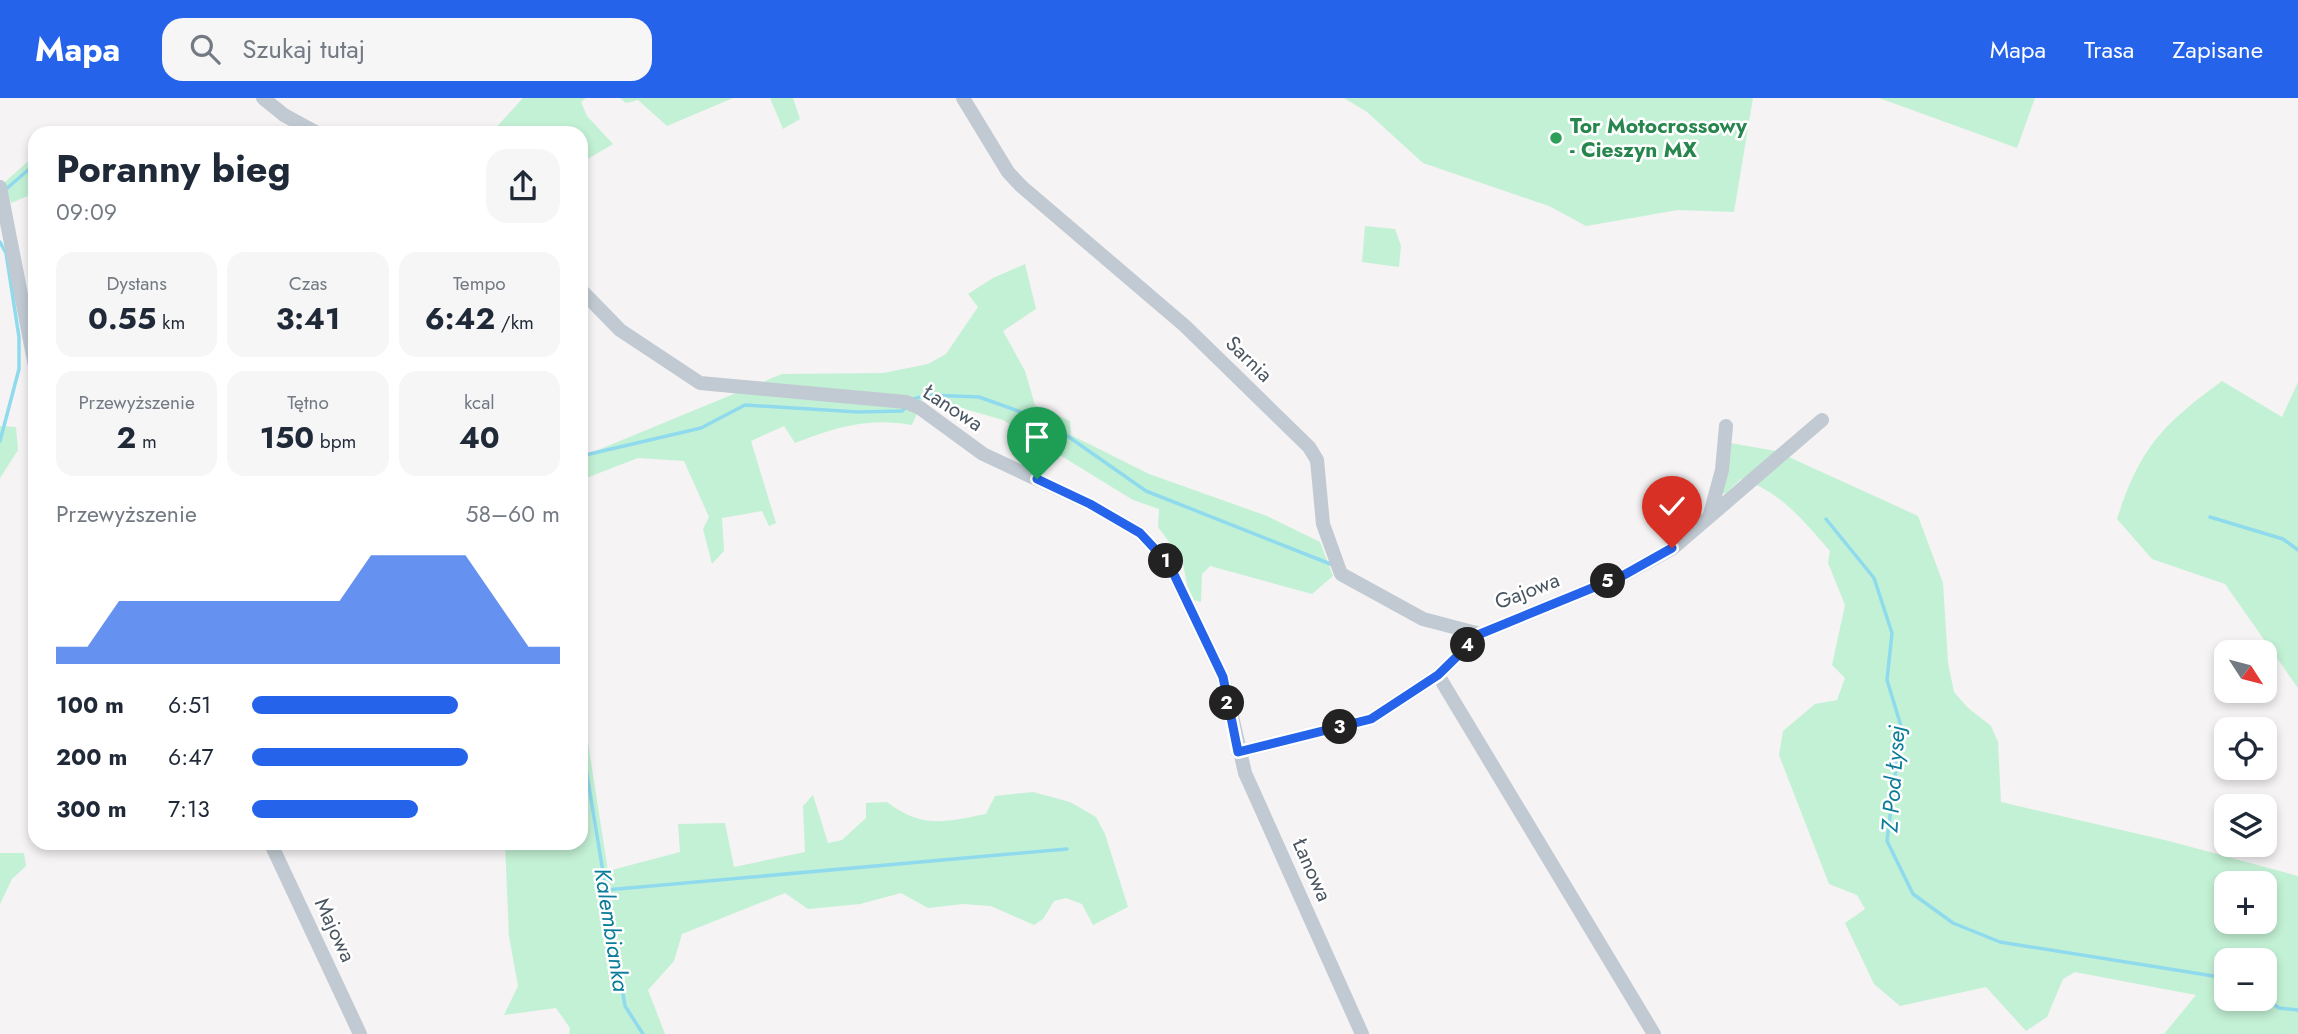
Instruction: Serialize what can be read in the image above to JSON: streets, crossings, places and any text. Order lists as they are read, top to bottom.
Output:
{
  "streets": {
    "street": [
      "Sarnia",
      "Łanowa",
      "Gajowa",
      "Majowa"
    ]
  },
  "crossings": [
    ["Sarnia", "Gajowa"],
    ["Łanowa", "Gajowa"]
  ],
  "water": ["Z Pod Łysej", "Kalembianka"],
  "places": ["Tor Motocrossowy - Cieszyn MX"],
  "north": "bottom right",
  "page": {
    "header": "Mapa",
    "search": "Szukaj tutaj",
    "nav": ["Mapa", "Trasa", "Zapisane"],
    "heading": ["Poranny bieg", "09:09"],
    "stats": [
      ["Dystans", "0.55 km"],
      ["Czas", "3:41"],
      ["Tempo", "6:42 /km"],
      ["Przewyższenie", "2 m"],
      ["Tętno", "150 bpm"],
      ["kcal", "40"]
    ],
    "chart": ["Przewyższenie", "58–60 m"],
    "pins": [
      "1",
      "5",
      "4",
      "2",
      "3"
    ],
    "map_buttons": ["+", "−"],
    "list": [
      {
        "name": "100 m",
        "note": "6:51"
      },
      {
        "name": "200 m",
        "note": "6:47"
      },
      {
        "name": "300 m",
        "note": "7:13"
      }
    ]
  }
}
